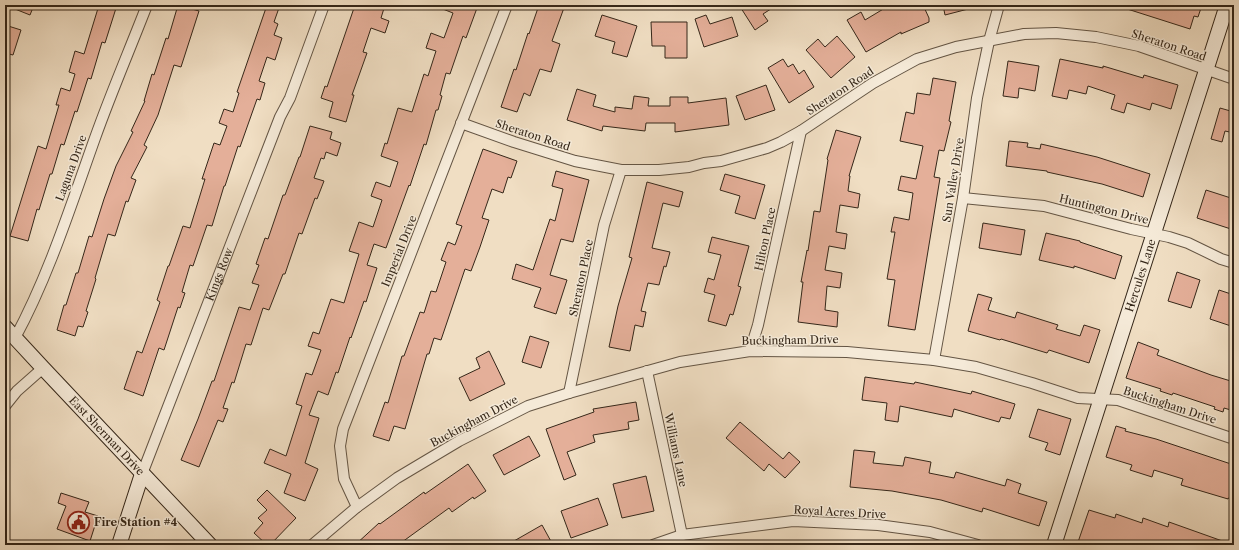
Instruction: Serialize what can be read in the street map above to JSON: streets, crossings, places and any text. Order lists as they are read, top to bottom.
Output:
{
  "streets": {
    "street": [
      "Sheraton Road",
      "Laguna Drive",
      "Sun Valley Drive",
      "Huntington Drive",
      "Hilton Place",
      "Imperial Drive",
      "Kings Row",
      "Hercules Lane",
      "Sheraton Place",
      "Buckingham Drive",
      "East Sherman Drive",
      "Williams Lane",
      "Royal Acres Drive"
    ]
  },
  "crossings": [
    ["Sheraton Road", "Sun Valley Drive"],
    ["Sheraton Road", "Hilton Place"],
    ["Sheraton Road", "Imperial Drive"],
    ["Sheraton Road", "Hercules Lane"],
    ["Sheraton Road", "Sheraton Place"],
    ["Laguna Drive", "East Sherman Drive"],
    ["Sun Valley Drive", "Huntington Drive"],
    ["Sun Valley Drive", "Buckingham Drive"],
    ["Huntington Drive", "Hercules Lane"],
    ["Hilton Place", "Buckingham Drive"],
    ["Imperial Drive", "Buckingham Drive"],
    ["Kings Row", "East Sherman Drive"],
    ["Hercules Lane", "Buckingham Drive"],
    ["Sheraton Place", "Buckingham Drive"],
    ["Buckingham Drive", "Williams Lane"],
    ["Williams Lane", "Royal Acres Drive"]
  ],
  "places": {
    "public building": ["Fire Station #4"]
  }
}
